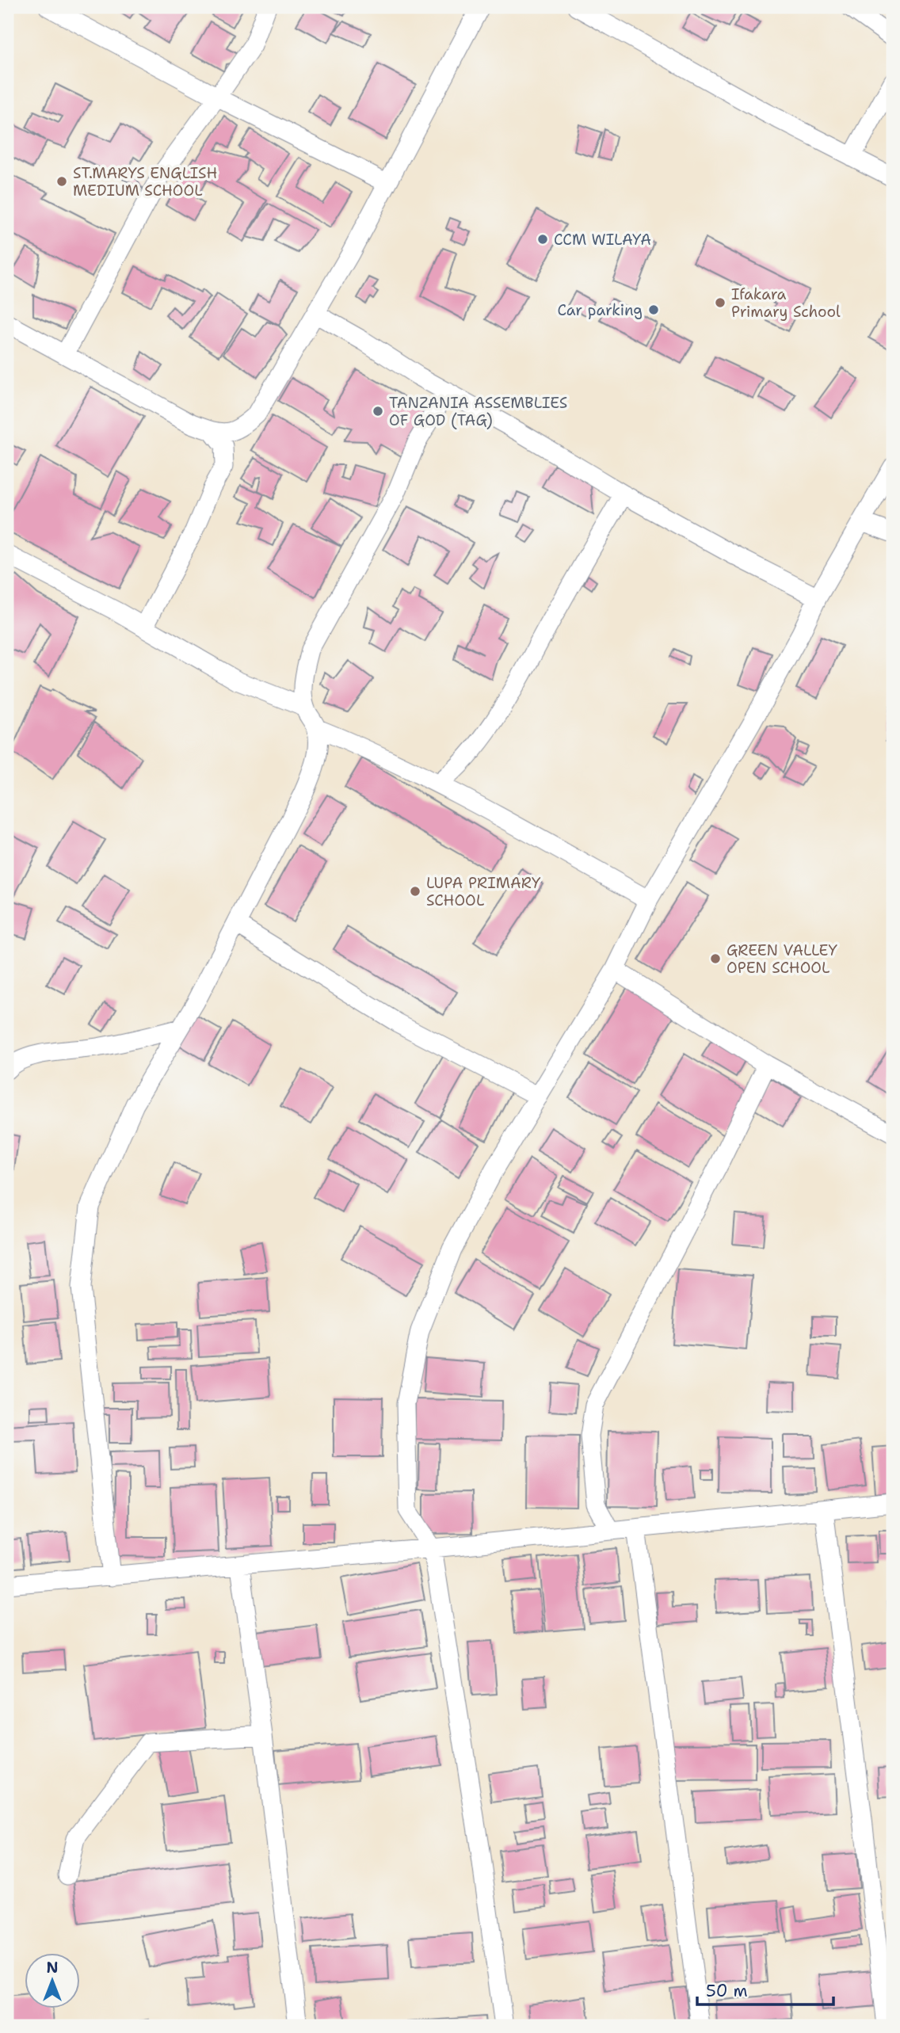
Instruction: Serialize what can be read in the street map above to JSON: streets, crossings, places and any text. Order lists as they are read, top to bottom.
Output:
{
  "places": [
    "ST.MARYS ENGLISH MEDIUM SCHOOL",
    "CCM WILAYA",
    "Ifakara Primary School",
    "Car parking",
    "TANZANIA ASSEMBLIES OF GOD (TAG)",
    "LUPA PRIMARY SCHOOL",
    "GREEN VALLEY OPEN SCHOOL"
  ],
  "scale_bar": "50 m",
  "north": "top"
}
